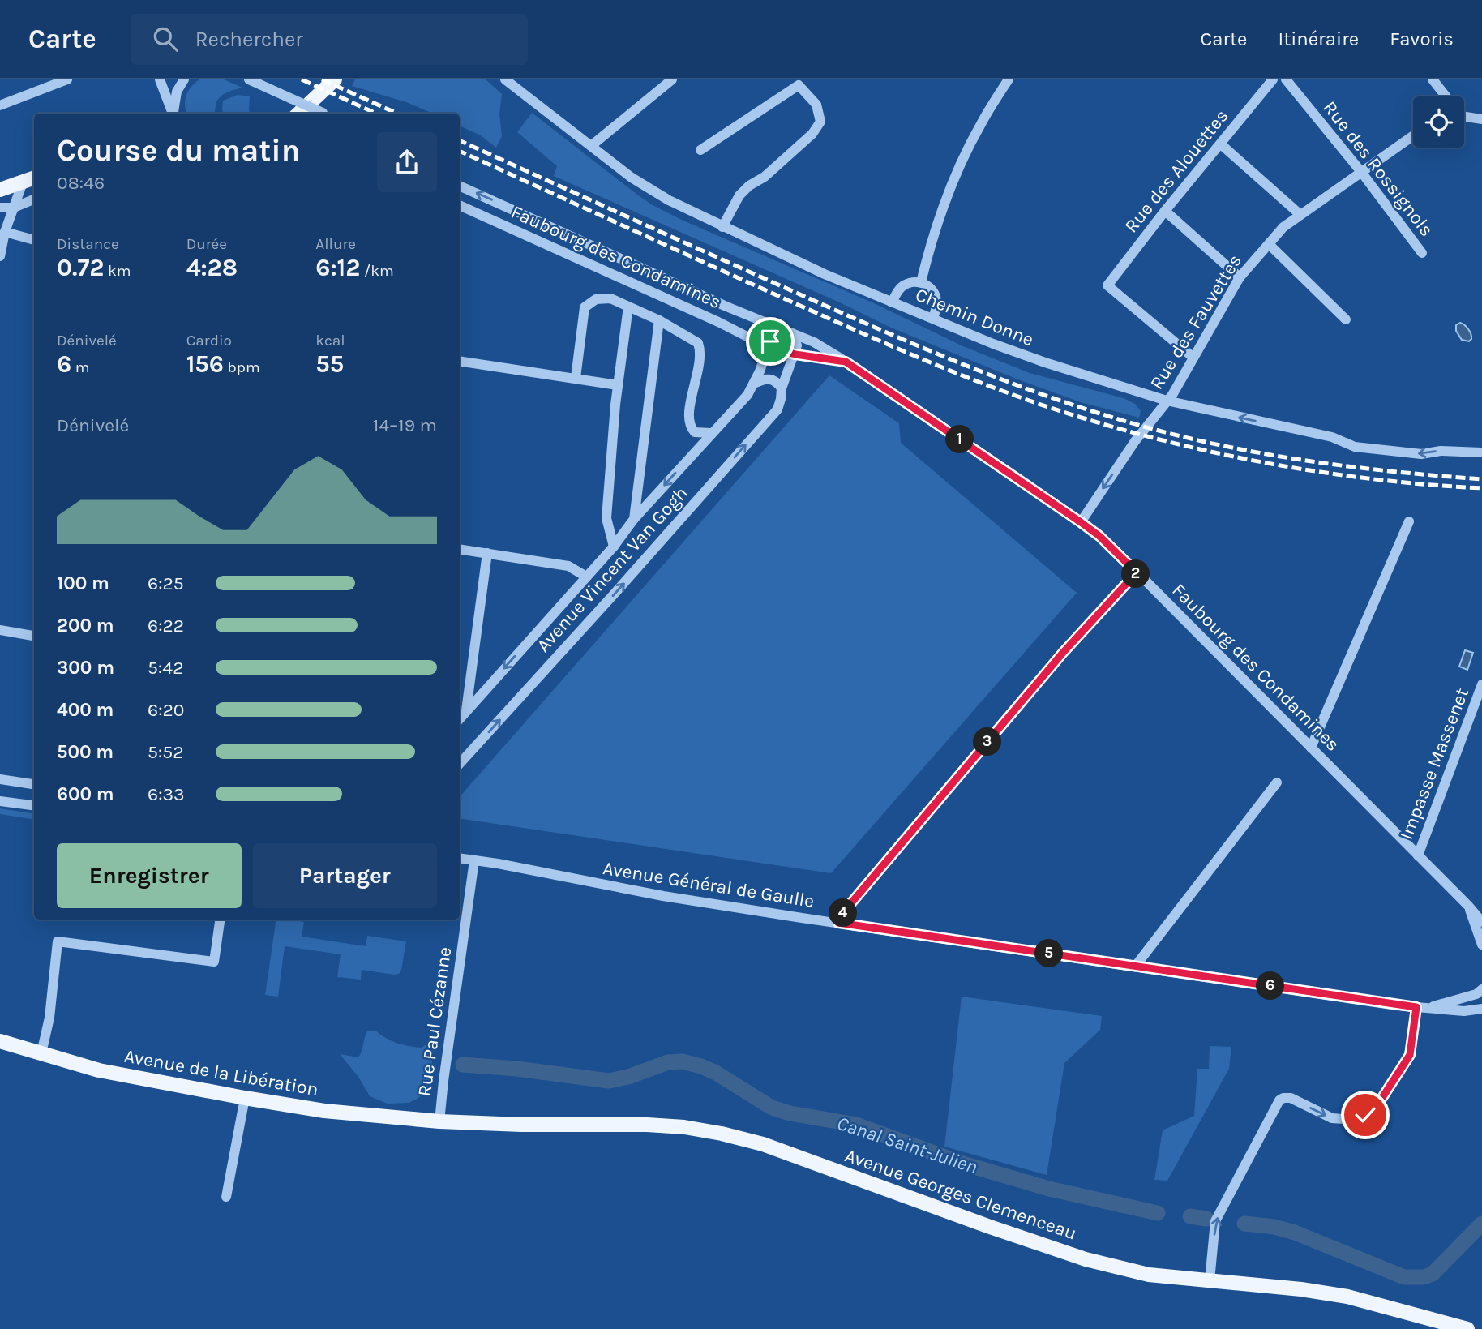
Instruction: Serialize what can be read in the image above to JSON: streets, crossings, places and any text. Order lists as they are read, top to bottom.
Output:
{
  "streets": {
    "main road": ["Avenue de la Libération", "Avenue Georges Clemenceau"],
    "street": [
      "Rue des Rossignols",
      "Rue des Alouettes",
      "Faubourg des Condamines",
      "Chemin Donne",
      "Rue des Fauvettes",
      "Avenue Vincent Van Gogh",
      "Impasse Massenet",
      "Avenue Général de Gaulle",
      "Rue Paul Cézanne"
    ]
  },
  "crossings": [
    ["Rue des Rossignols", "Rue des Fauvettes"],
    ["Rue des Alouettes", "Rue des Fauvettes"],
    ["Faubourg des Condamines", "Rue des Fauvettes"],
    ["Faubourg des Condamines", "Avenue Vincent Van Gogh"],
    ["Faubourg des Condamines", "Impasse Massenet"],
    ["Chemin Donne", "Rue des Fauvettes"],
    ["Avenue Général de Gaulle", "Rue Paul Cézanne"],
    ["Rue Paul Cézanne", "Avenue de la Libération"],
    ["Rue Paul Cézanne", "Avenue Georges Clemenceau"],
    ["Avenue de la Libération", "Avenue Georges Clemenceau"]
  ],
  "water": ["Canal Saint-Julien"],
  "page": {
    "header": "Carte",
    "search": "Rechercher",
    "nav": ["Carte", "Itinéraire", "Favoris"],
    "heading": ["Course du matin", "08:46"],
    "stats": [
      ["Distance", "0.72 km"],
      ["Durée", "4:28"],
      ["Allure", "6:12 /km"],
      ["Dénivelé", "6 m"],
      ["Cardio", "156 bpm"],
      ["kcal", "55"]
    ],
    "chart": ["Dénivelé", "14–19 m"],
    "pins": [
      "1",
      "2",
      "3",
      "4",
      "5",
      "6"
    ],
    "list": [
      {
        "name": "100 m",
        "note": "6:25"
      },
      {
        "name": "200 m",
        "note": "6:22"
      },
      {
        "name": "300 m",
        "note": "5:42"
      },
      {
        "name": "400 m",
        "note": "6:20"
      },
      {
        "name": "500 m",
        "note": "5:52"
      },
      {
        "name": "600 m",
        "note": "6:33"
      }
    ],
    "buttons": ["Enregistrer", "Partager"]
  }
}
